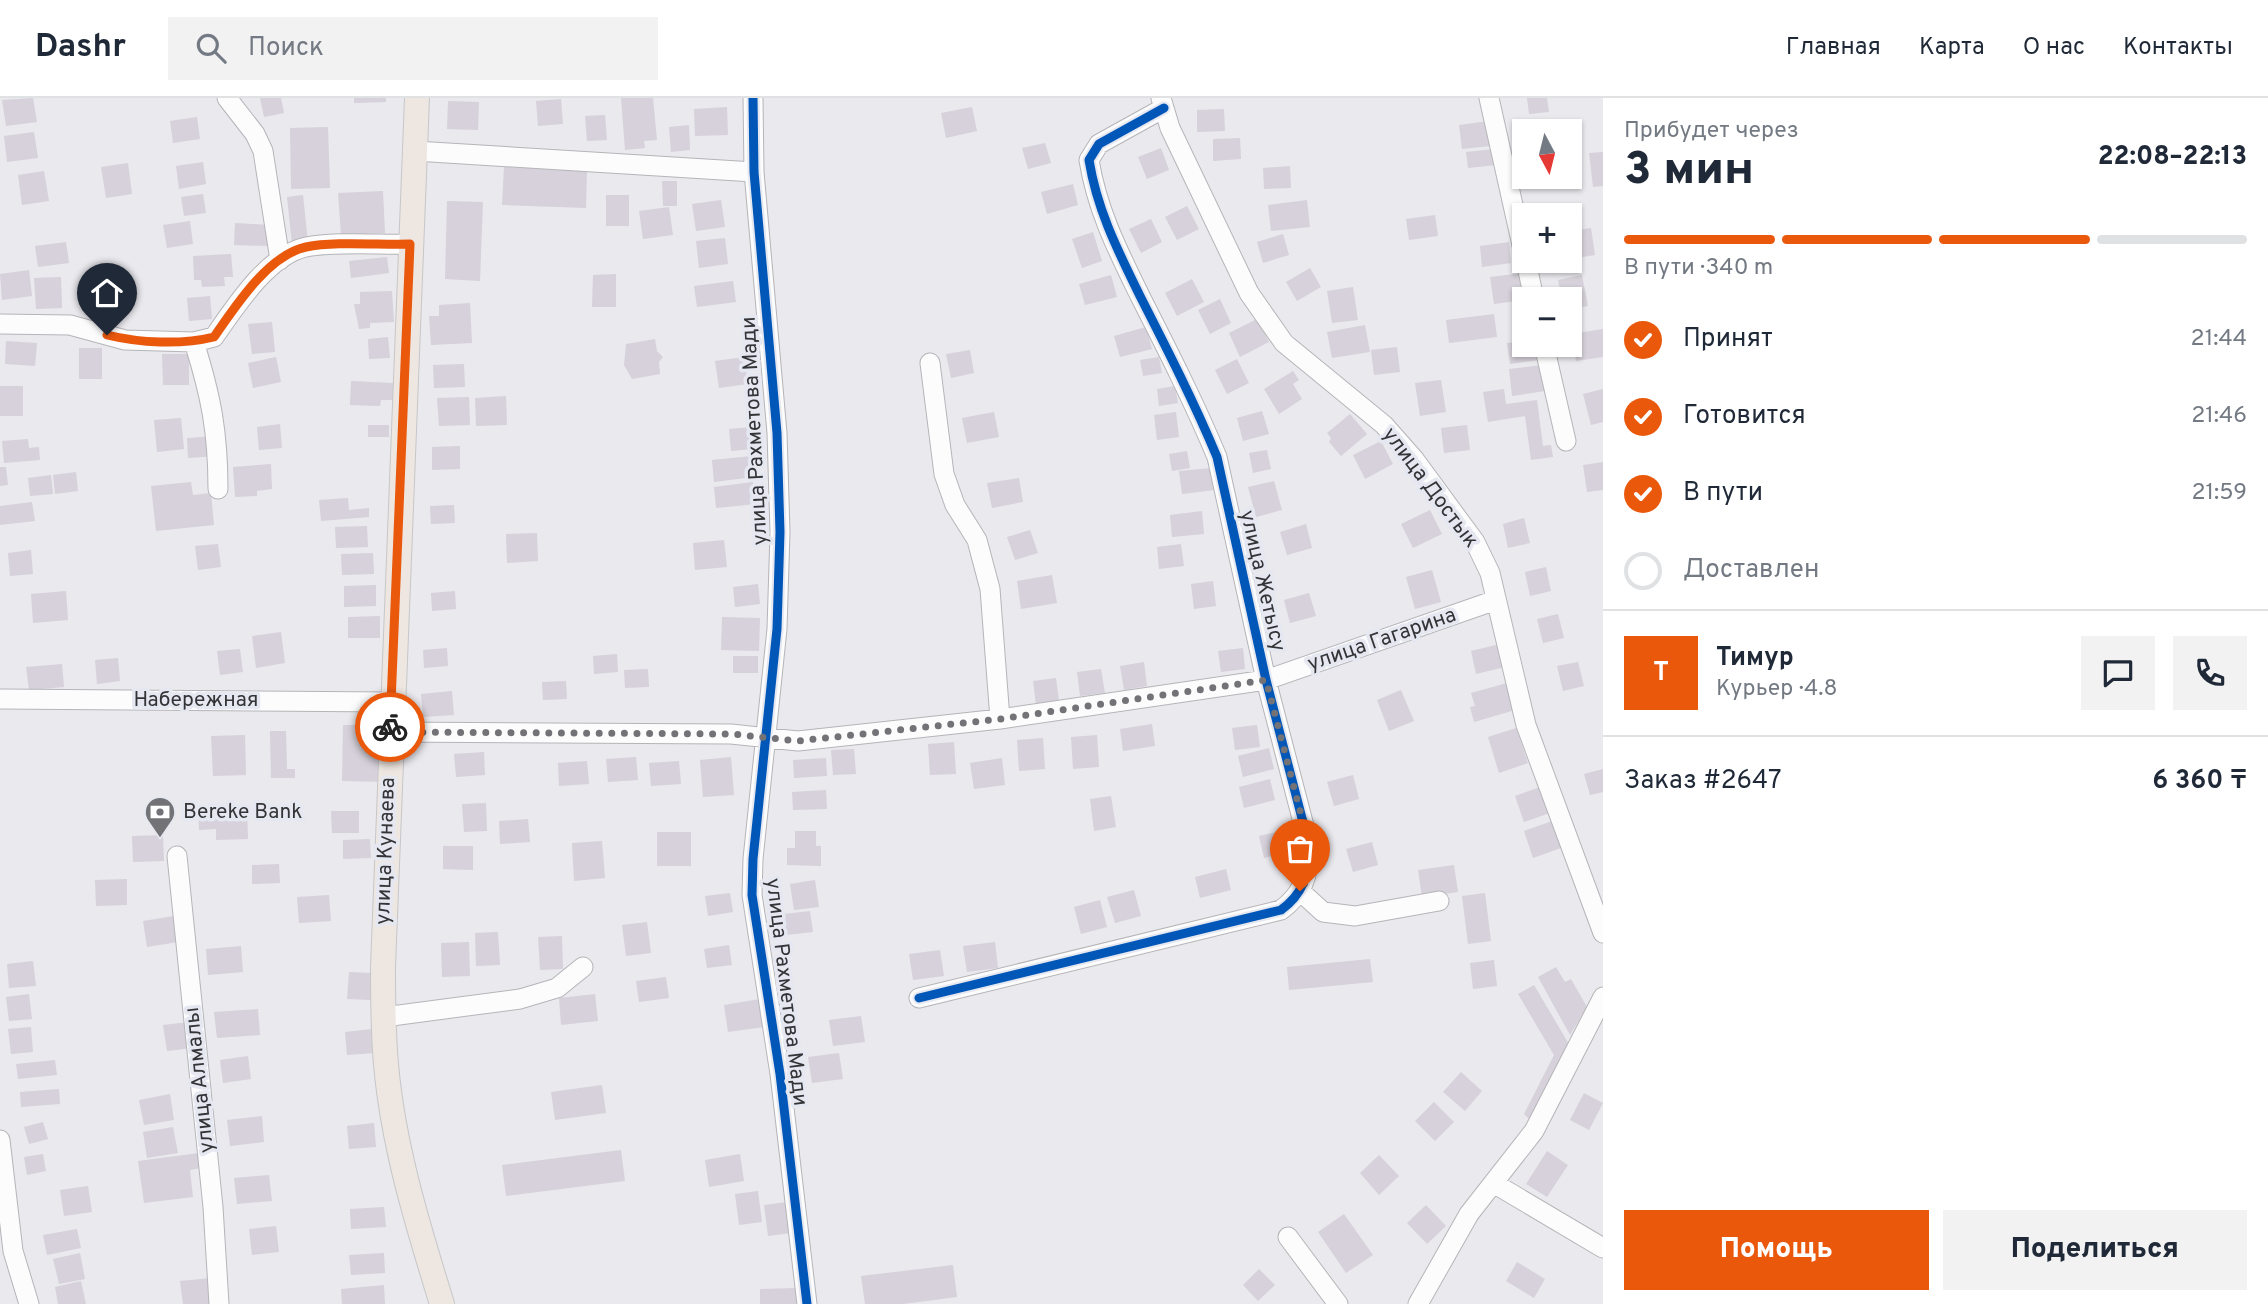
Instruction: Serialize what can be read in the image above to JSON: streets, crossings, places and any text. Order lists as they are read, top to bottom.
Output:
{
  "streets": {
    "main road": ["улица Кунаева"],
    "street": [
      "улица Рахметова Мади",
      "улица Достык",
      "улица Жетысу",
      "улица Гагарина",
      "Набережная",
      "улица Алмалы"
    ]
  },
  "crossings": [
    ["улица Рахметова Мади", "улица Гагарина"],
    ["улица Достык", "улица Жетысу"],
    ["улица Достык", "улица Гагарина"],
    ["улица Жетысу", "улица Гагарина"],
    ["улица Гагарина", "улица Кунаева"],
    ["Набережная", "улица Кунаева"]
  ],
  "places": {
    "bank": ["Bereke Bank"]
  },
  "north": "bottom",
  "page": {
    "header": "Dashr",
    "search": "Поиск",
    "nav": [
      "Главная",
      "Карта",
      "О нас",
      "Контакты"
    ],
    "heading": ["3 мин", "Прибудет через", "22:08–22:13"],
    "panel": [
      "Тимур",
      "Курьер · 4.8",
      "Заказ #2647",
      "6 360 ₸"
    ],
    "map_buttons": ["+", "−"],
    "bar": "В пути · 340 m",
    "list": [
      ["Принят", "21:44"],
      ["Готовится", "21:46"],
      ["В пути", "21:59"],
      "Доставлен"
    ],
    "round": "Т",
    "buttons": ["Помощь", "Поделиться"]
  }
}
